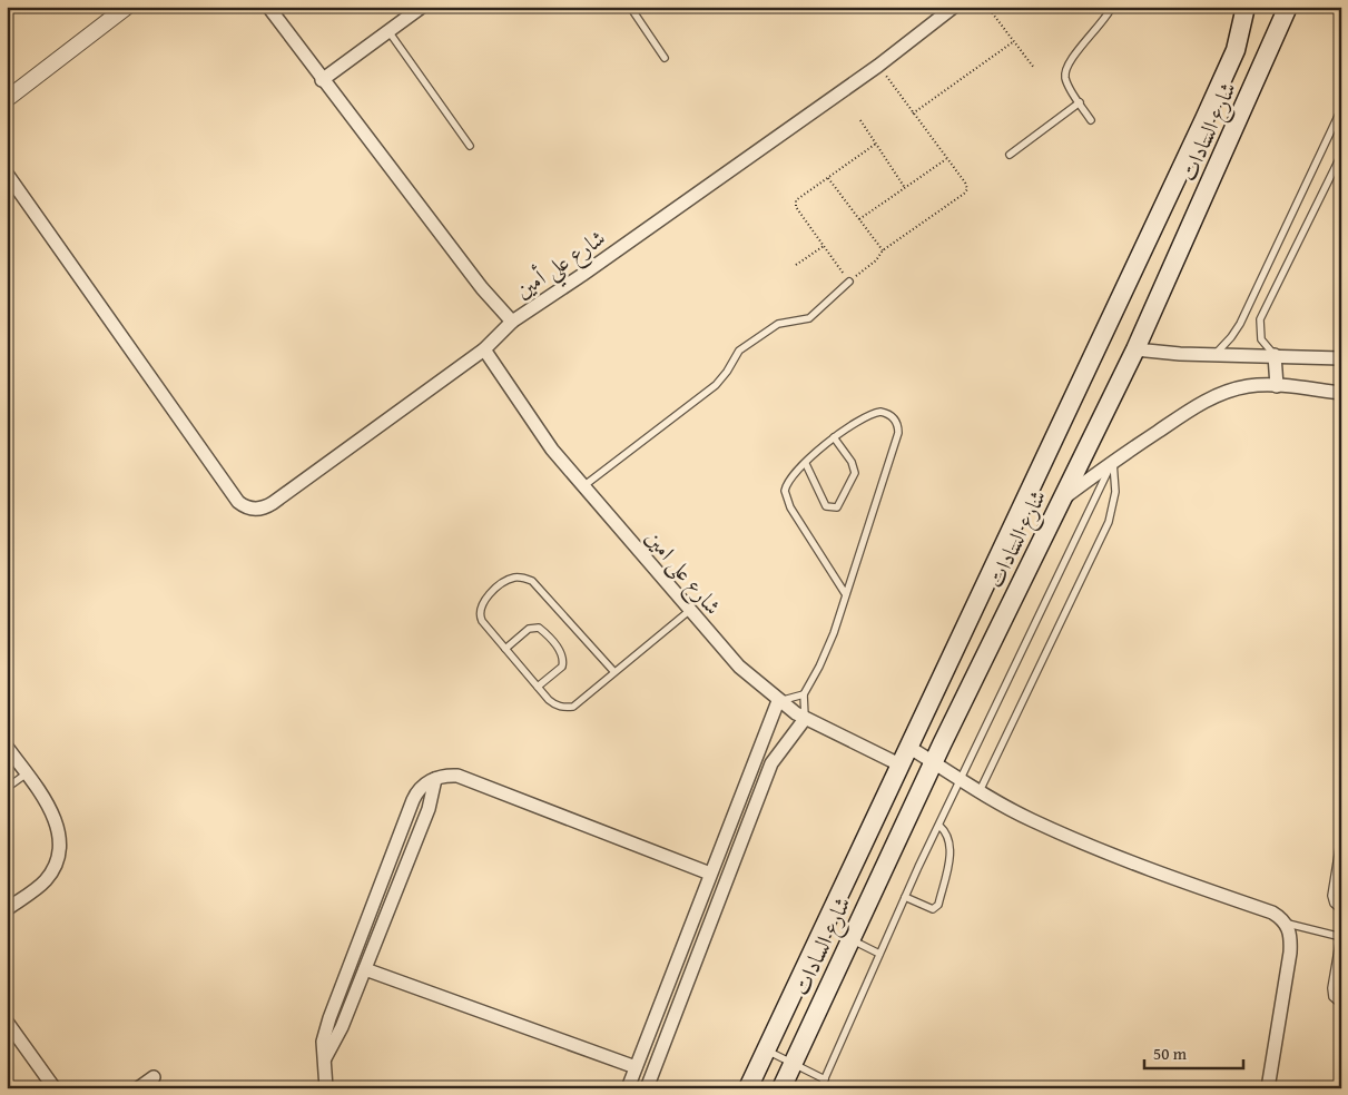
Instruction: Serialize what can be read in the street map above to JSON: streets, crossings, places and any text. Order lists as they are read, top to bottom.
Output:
{
  "streets": {
    "main road": ["شارع السادات"],
    "street": ["شارع علي أمين", "شارع على امين"]
  },
  "crossings": [
    ["شارع السادات", "شارع على امين"]
  ],
  "scale_bar": "50 m"
}
